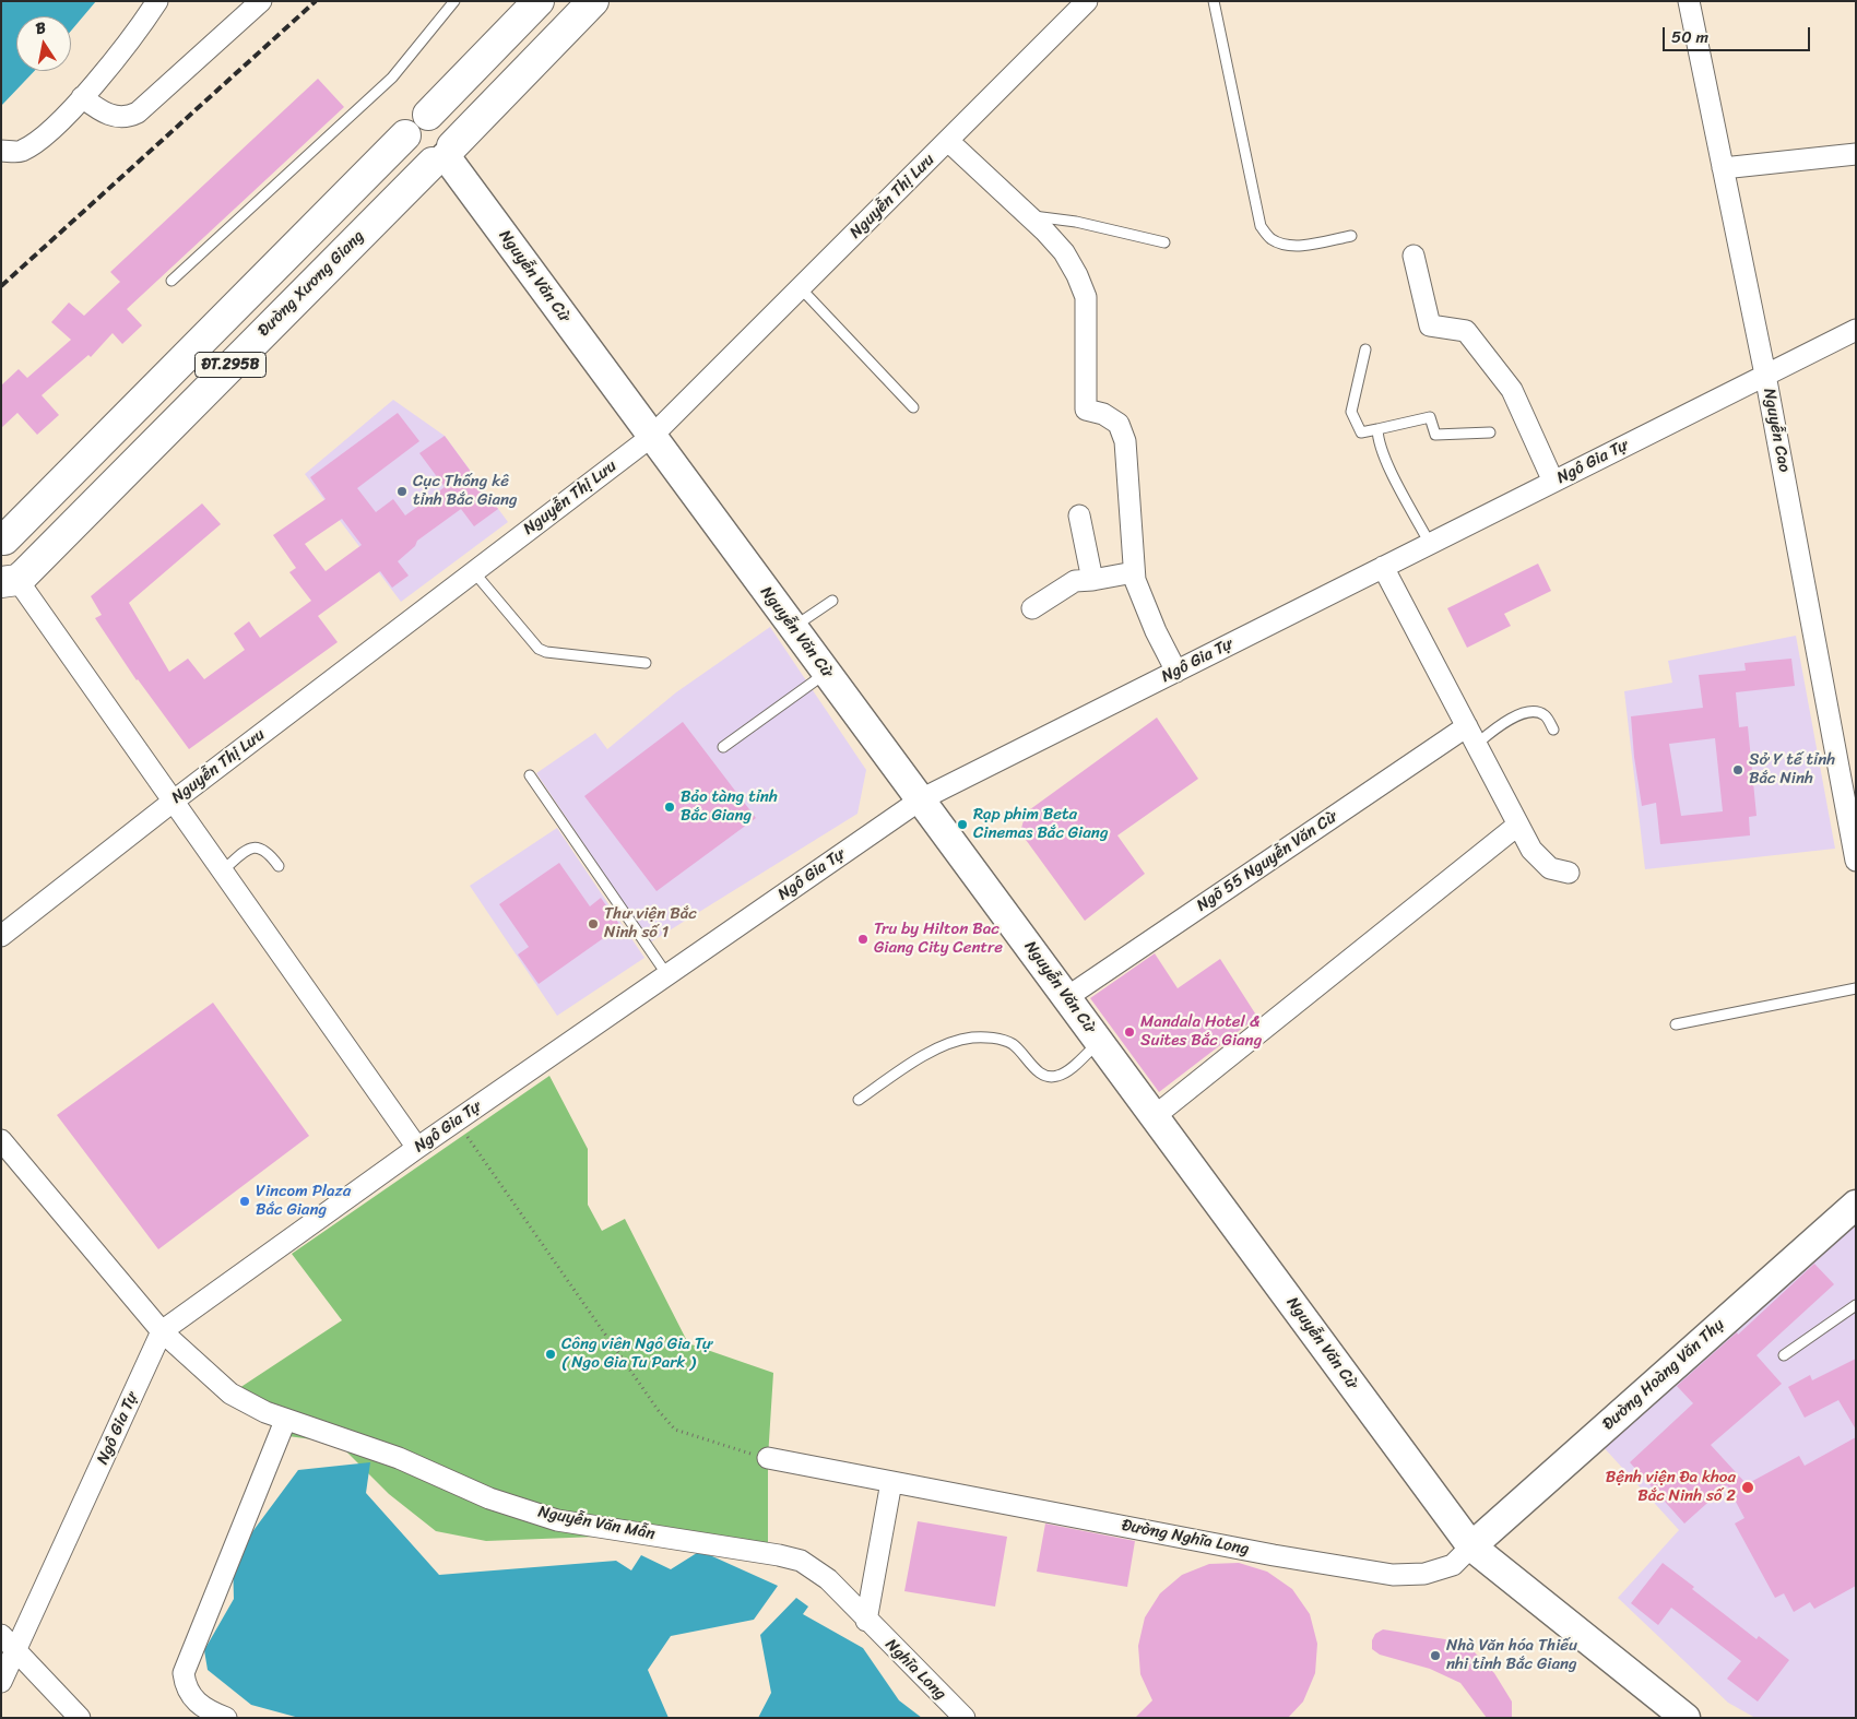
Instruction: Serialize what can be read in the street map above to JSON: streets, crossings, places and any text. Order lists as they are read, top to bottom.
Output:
{
  "streets": {
    "main road": ["Đường Xương Giang", "ĐT.295B"],
    "street": [
      "Nguyễn Thị Lưu",
      "Nguyễn Văn Cừ",
      "Nguyễn Cao",
      "Ngô Gia Tự",
      "Ngõ 55 Nguyễn Văn Cừ",
      "Đường Hoàng Văn Thụ",
      "Nguyễn Văn Mẫn",
      "Đường Nghĩa Long",
      "Nghĩa Long"
    ]
  },
  "crossings": [
    ["Nguyễn Thị Lưu", "Nguyễn Văn Cừ"],
    ["Nguyễn Văn Cừ", "Đường Xương Giang"],
    ["Nguyễn Văn Cừ", "ĐT.295B"],
    ["Nguyễn Văn Cừ", "Ngô Gia Tự"],
    ["Nguyễn Văn Cừ", "Ngõ 55 Nguyễn Văn Cừ"],
    ["Nguyễn Văn Cừ", "Đường Hoàng Văn Thụ"],
    ["Nguyễn Văn Cừ", "Đường Nghĩa Long"],
    ["Đường Xương Giang", "ĐT.295B"],
    ["Nguyễn Cao", "Ngô Gia Tự"],
    ["Ngô Gia Tự", "Nguyễn Văn Mẫn"],
    ["Đường Hoàng Văn Thụ", "Đường Nghĩa Long"],
    ["Nguyễn Văn Mẫn", "Nghĩa Long"]
  ],
  "places": [
    "Cục Thống kê tỉnh Bắc Giang",
    "Sở Y tế tỉnh Bắc Ninh",
    "Bảo tàng tỉnh Bắc Giang",
    "Rạp phim Beta Cinemas Bắc Giang",
    "Thư viện Bắc Ninh số 1",
    "Tru by Hilton Bac Giang City Centre",
    "Mandala Hotel & Suites Bắc Giang",
    "Vincom Plaza Bắc Giang",
    "Công viên Ngô Gia Tự ( Ngo Gia Tu Park )",
    "Bệnh viện Đa khoa Bắc Ninh số 2",
    "Nhà Văn hóa Thiếu nhi tỉnh Bắc Giang"
  ],
  "scale_bar": "50 m",
  "north": "top"
}
